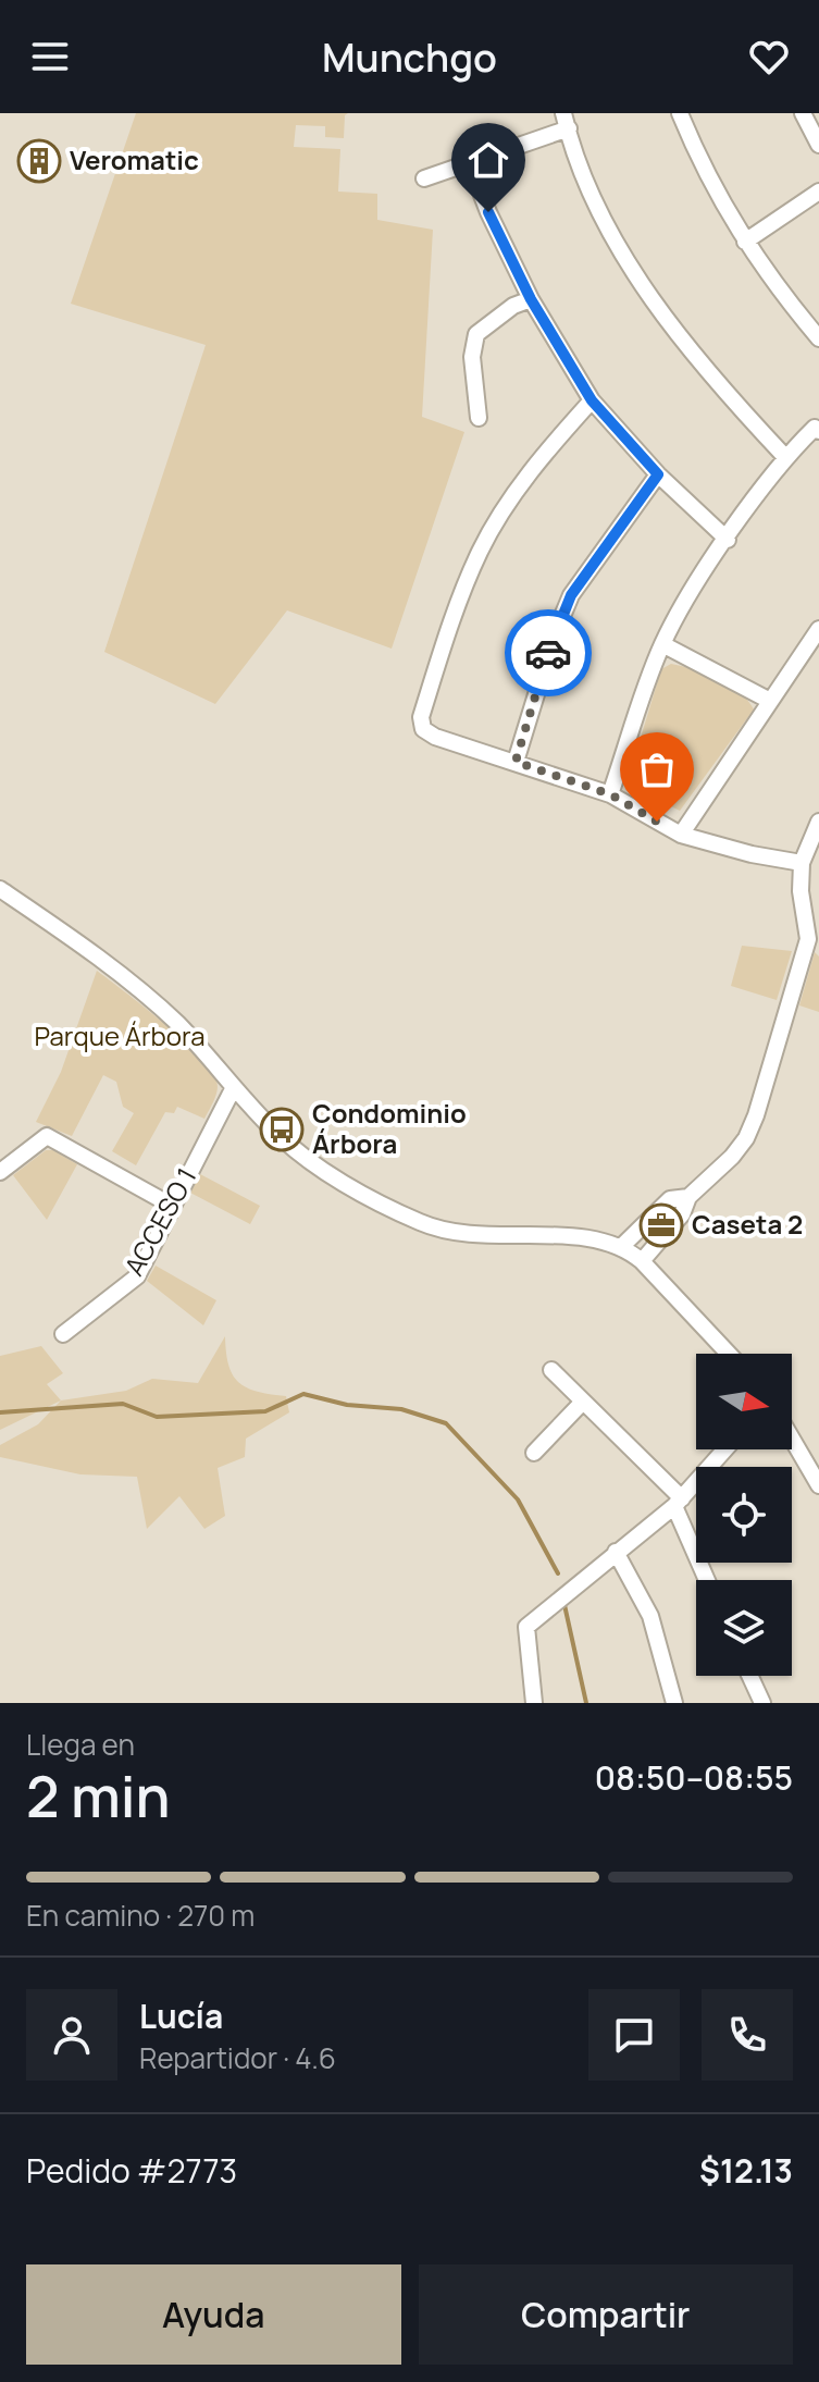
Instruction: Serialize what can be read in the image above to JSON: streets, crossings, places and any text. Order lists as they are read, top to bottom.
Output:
{
  "streets": {
    "street": ["ACCESO 1"]
  },
  "parks": ["Parque Árbora"],
  "places": {
    "building": ["Veromatic"],
    "bus stop": ["Condominio Árbora"],
    "office": ["Caseta 2"]
  },
  "north": "right",
  "page": {
    "header": "Munchgo",
    "heading": ["2 min", "Llega en", "08:50–08:55"],
    "panel": [
      "Lucía",
      "Repartidor · 4.6",
      "Pedido #2773",
      "$12.13"
    ],
    "bar": "En camino · 270 m",
    "buttons": ["Ayuda", "Compartir"]
  }
}
